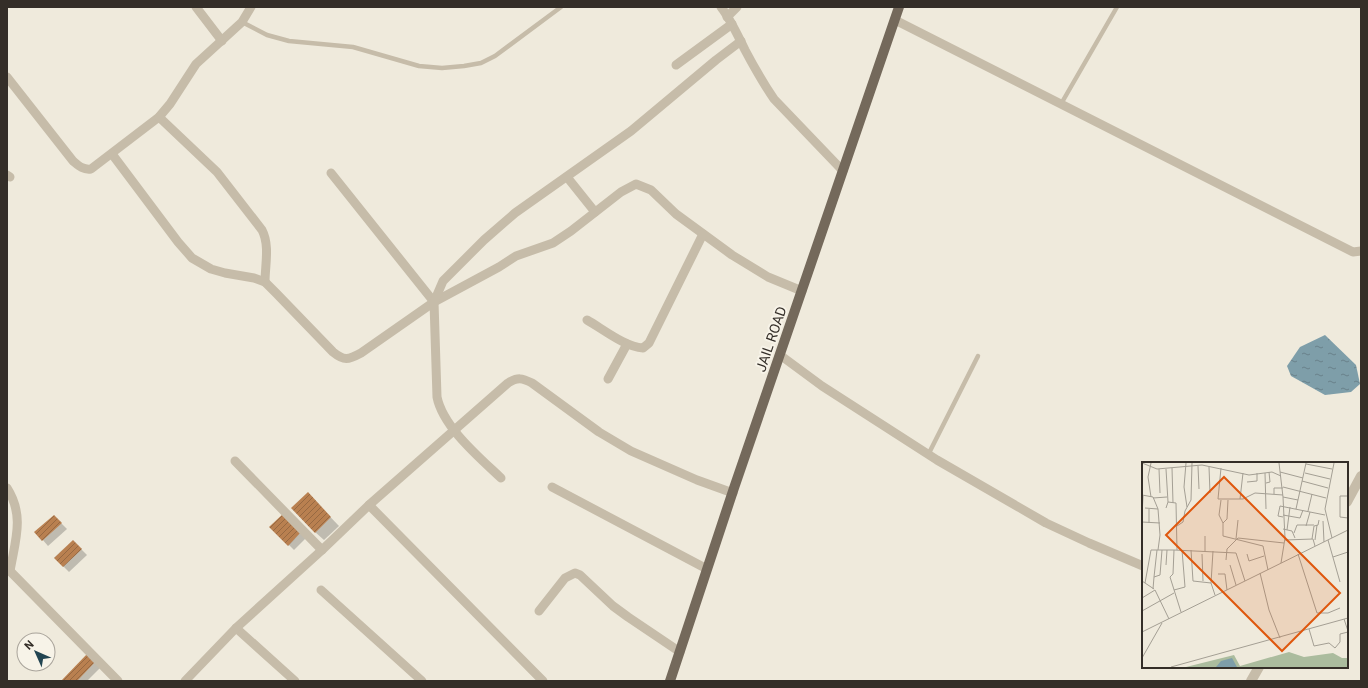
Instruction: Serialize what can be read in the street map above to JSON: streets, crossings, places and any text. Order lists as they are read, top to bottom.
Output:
{
  "streets": {
    "main road": ["JAIL ROAD"]
  },
  "north": "top left"
}
